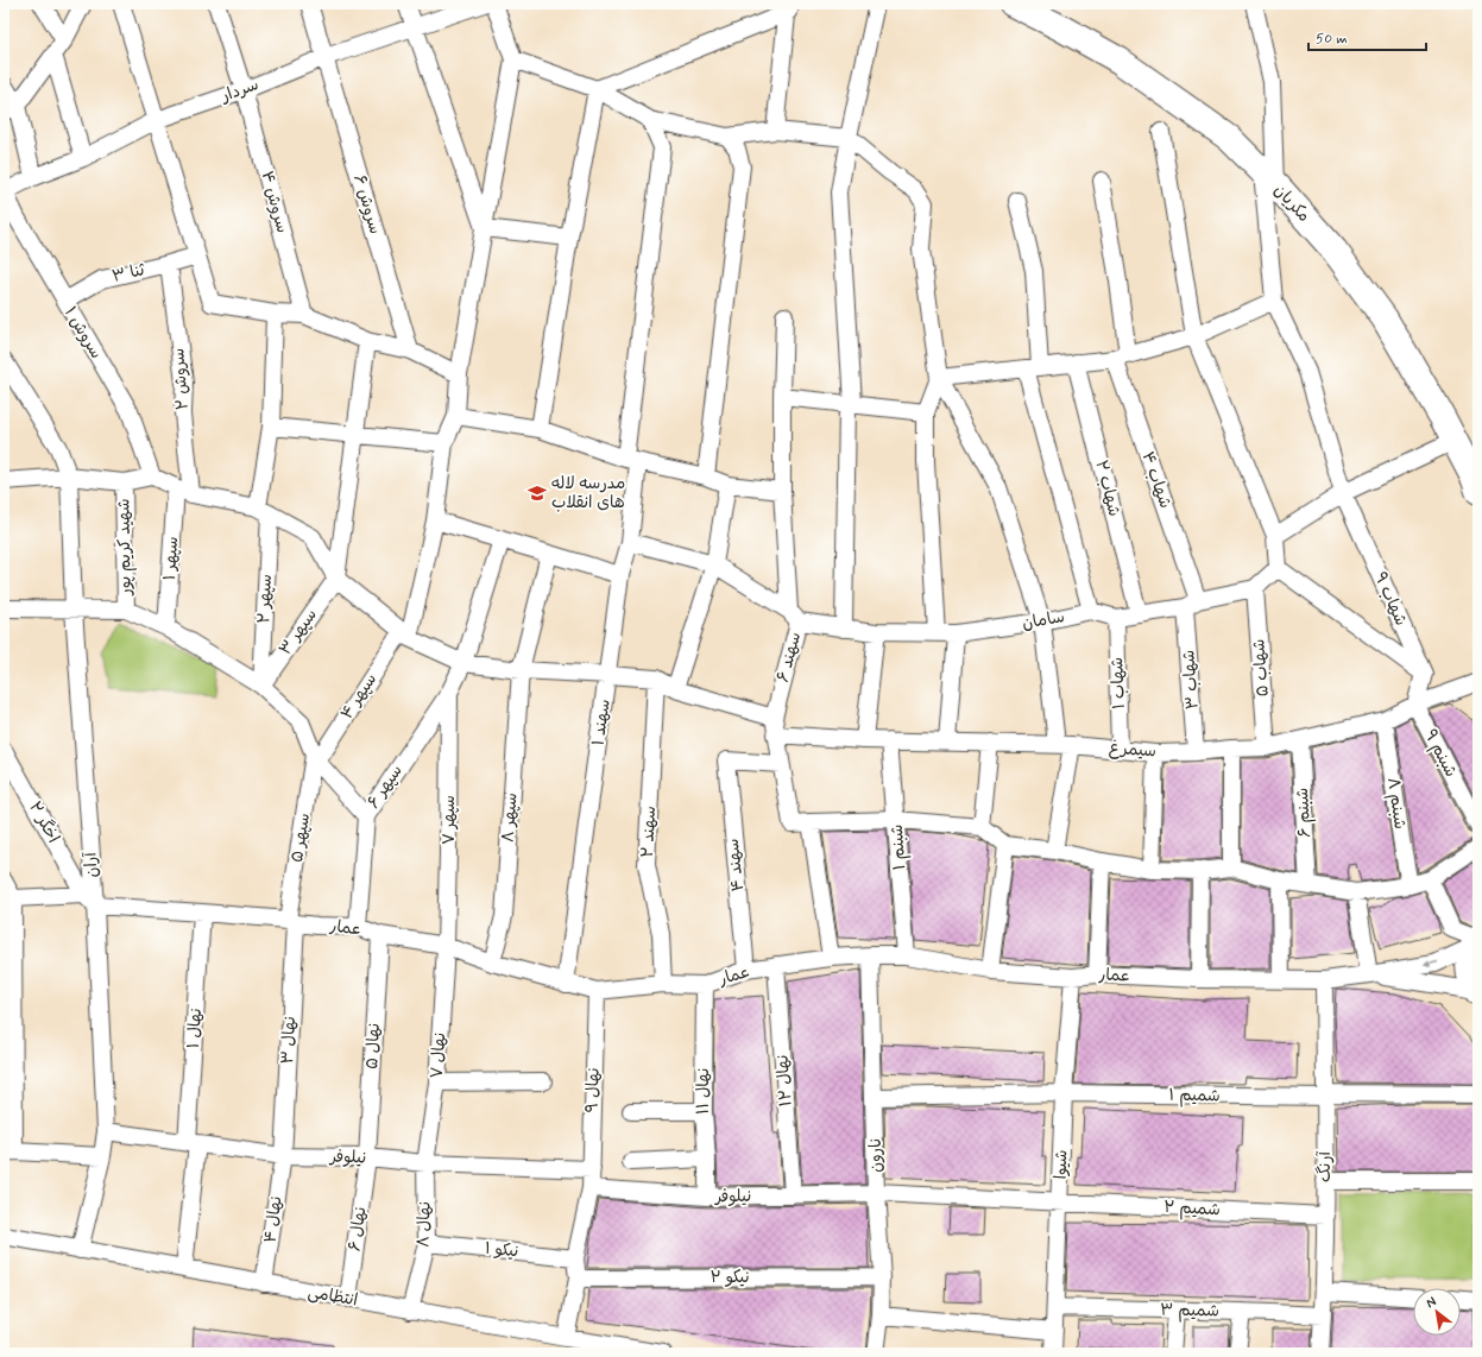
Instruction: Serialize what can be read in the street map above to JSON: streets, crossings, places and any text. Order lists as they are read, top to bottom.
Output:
{
  "streets": {
    "main road": ["مکریان"],
    "street": [
      "سردار",
      "سروش ۴",
      "سروش ۶",
      "ثنا ۳",
      "سروش ۱",
      "سروش ۲",
      "شهاب ۴",
      "شهاب ۲",
      "شهید کریم پور",
      "سپهر ۱",
      "سپهر ۲",
      "شهاب ۹",
      "سامان",
      "سپهر ۳",
      "سهند ۶",
      "شهاب ۵",
      "شهاب ۳",
      "شهاب ۱",
      "سپهر ۴",
      "سهند ۱",
      "سیمرغ",
      "شبنم ۹",
      "سپهر ۶",
      "شبنم ۸",
      "شبنم ۶",
      "سپهر ۸",
      "سپهر ۷",
      "اخگر ۲",
      "سهند ۲",
      "سپهر ۵",
      "شبنم ۱",
      "آران",
      "سهند ۴",
      "عمار",
      "نهال ۱",
      "نهال ۳",
      "نهال ۵",
      "نهال ۷",
      "نهال ۱۲",
      "نهال ۹",
      "نهال ۱۱",
      "شمیم ۱",
      "نارون",
      "نیلوفر",
      "شیوا",
      "آرنگ",
      "شمیم ۲",
      "نهال ۴",
      "نهال ۸",
      "نهال ۶",
      "نیکو ۱",
      "نیکو ۲",
      "انتظامی",
      "شمیم ۳"
    ]
  },
  "crossings": [
    ["سردار", "سروش ۴"],
    ["سردار", "سروش ۶"],
    ["سردار", "سروش ۱"],
    ["مکریان", "شهاب ۹"],
    ["ثنا ۳", "سروش ۱"],
    ["ثنا ۳", "سروش ۲"],
    ["سروش ۲", "سپهر ۱"],
    ["شهاب ۴", "سامان"],
    ["شهاب ۴", "شهاب ۳"],
    ["شهاب ۲", "سامان"],
    ["سپهر ۲", "سپهر ۳"],
    ["سامان", "سهند ۶"],
    ["سامان", "شهاب ۵"],
    ["سامان", "شهاب ۳"],
    ["سامان", "شهاب ۱"],
    ["سهند ۶", "سیمرغ"],
    ["سهند ۶", "سهند ۴"],
    ["شهاب ۵", "سیمرغ"],
    ["شهاب ۳", "سیمرغ"],
    ["شهاب ۱", "سیمرغ"],
    ["سپهر ۴", "سپهر ۵"],
    ["سهند ۱", "عمار"],
    ["سیمرغ", "شبنم ۹"],
    ["سیمرغ", "شبنم ۸"],
    ["سیمرغ", "شبنم ۶"],
    ["سیمرغ", "شبنم ۱"],
    ["سپهر ۶", "سپهر ۷"],
    ["سپهر ۶", "عمار"],
    ["سپهر ۸", "عمار"],
    ["سپهر ۷", "عمار"],
    ["سپهر ۷", "نهال ۷"],
    ["اخگر ۲", "آران"],
    ["اخگر ۲", "عمار"],
    ["سهند ۲", "عمار"],
    ["سپهر ۵", "عمار"],
    ["سپهر ۵", "نهال ۳"],
    ["شبنم ۱", "عمار"],
    ["آران", "عمار"],
    ["آران", "نیلوفر"],
    ["آران", "انتظامی"],
    ["سهند ۴", "عمار"],
    ["عمار", "نهال ۱"],
    ["عمار", "نهال ۳"],
    ["عمار", "نهال ۵"],
    ["عمار", "نهال ۷"],
    ["عمار", "نهال ۱۲"],
    ["عمار", "نهال ۹"],
    ["عمار", "نهال ۱۱"],
    ["عمار", "نارون"],
    ["عمار", "شیوا"],
    ["عمار", "آرنگ"],
    ["نهال ۱", "نیلوفر"],
    ["نهال ۱", "انتظامی"],
    ["نهال ۳", "نیلوفر"],
    ["نهال ۳", "نهال ۴"],
    ["نهال ۵", "نیلوفر"],
    ["نهال ۵", "نهال ۶"],
    ["نهال ۷", "نیلوفر"],
    ["نهال ۷", "نهال ۸"],
    ["نهال ۱۲", "نیلوفر"],
    ["نهال ۹", "نیلوفر"],
    ["نهال ۹", "نیکو ۱"],
    ["نهال ۹", "نیکو ۲"],
    ["نهال ۹", "انتظامی"],
    ["نهال ۱۱", "نیلوفر"],
    ["شمیم ۱", "نارون"],
    ["شمیم ۱", "شیوا"],
    ["شمیم ۱", "آرنگ"],
    ["نارون", "نیلوفر"],
    ["نارون", "شمیم ۲"],
    ["نارون", "نیکو ۲"],
    ["نیلوفر", "شمیم ۲"],
    ["نیلوفر", "نهال ۴"],
    ["نیلوفر", "نهال ۸"],
    ["نیلوفر", "نهال ۶"],
    ["شیوا", "شمیم ۲"],
    ["شیوا", "شمیم ۳"],
    ["آرنگ", "شمیم ۲"],
    ["آرنگ", "شمیم ۳"],
    ["نهال ۴", "انتظامی"],
    ["نهال ۸", "نیکو ۱"],
    ["نهال ۸", "انتظامی"],
    ["نهال ۶", "انتظامی"]
  ],
  "places": {
    "school or university": ["مدرسه لاله های انقلاب"]
  },
  "scale_bar": "50 m",
  "north": "top left"
}
